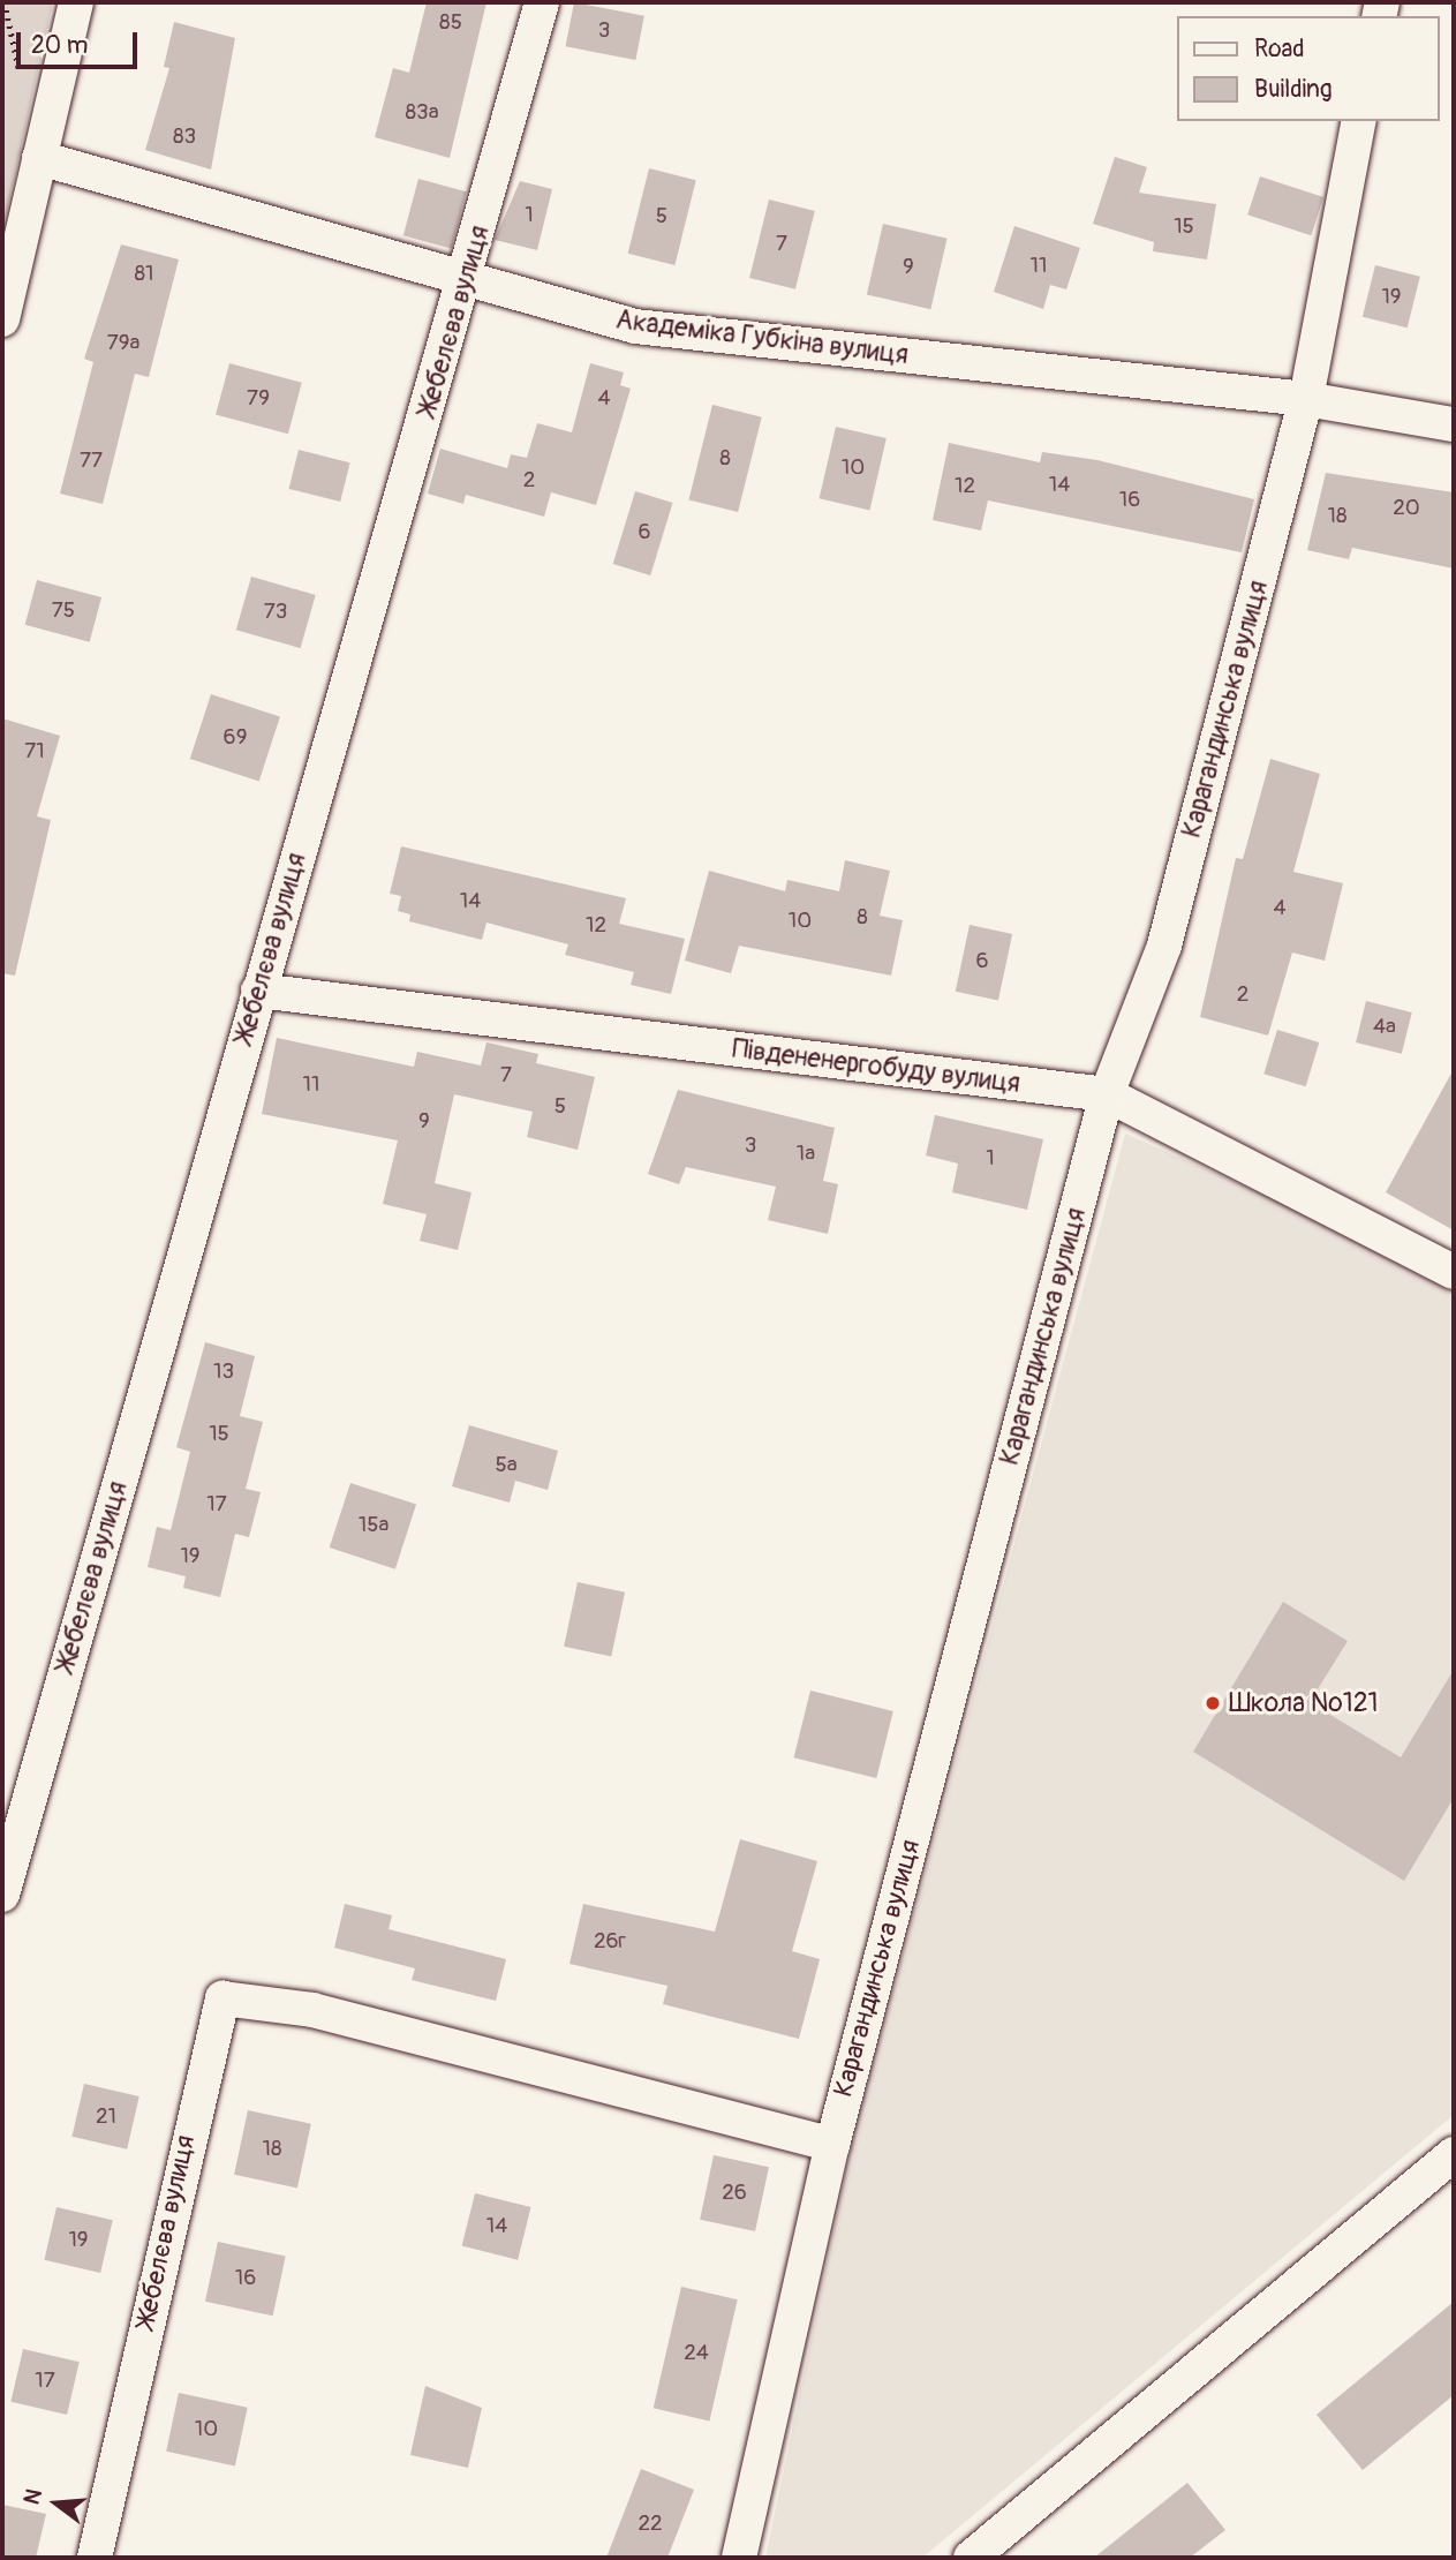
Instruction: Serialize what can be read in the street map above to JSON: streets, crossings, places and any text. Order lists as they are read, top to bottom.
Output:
{
  "streets": {
    "street": [
      "Жебелєва вулиця",
      "Академіка Губкіна вулиця",
      "Карагандинська вулиця",
      "Південенергобуду вулиця"
    ]
  },
  "crossings": [
    ["Жебелєва вулиця", "Академіка Губкіна вулиця"],
    ["Жебелєва вулиця", "Карагандинська вулиця"],
    ["Жебелєва вулиця", "Південенергобуду вулиця"],
    ["Академіка Губкіна вулиця", "Карагандинська вулиця"],
    ["Карагандинська вулиця", "Південенергобуду вулиця"]
  ],
  "places": ["Школа №121"],
  "house_numbers": [
    "85",
    "3",
    "83а",
    "83",
    "1",
    "5",
    "15",
    "7",
    "11",
    "9",
    "81",
    "19",
    "79а",
    "79",
    "4",
    "8",
    "77",
    "10",
    "2",
    "14",
    "12",
    "16",
    "20",
    "18",
    "6",
    "75",
    "73",
    "69",
    "71",
    "14",
    "4",
    "8",
    "10",
    "12",
    "6",
    "2",
    "4а",
    "7",
    "11",
    "5",
    "9",
    "3",
    "1а",
    "1",
    "13",
    "15",
    "5а",
    "17",
    "15а",
    "19",
    "26г",
    "21",
    "18",
    "26",
    "14",
    "19",
    "16",
    "24",
    "17",
    "10",
    "22"
  ],
  "legend": ["Road", "Building"],
  "scale_bar": "20 m",
  "north": "left"
}
